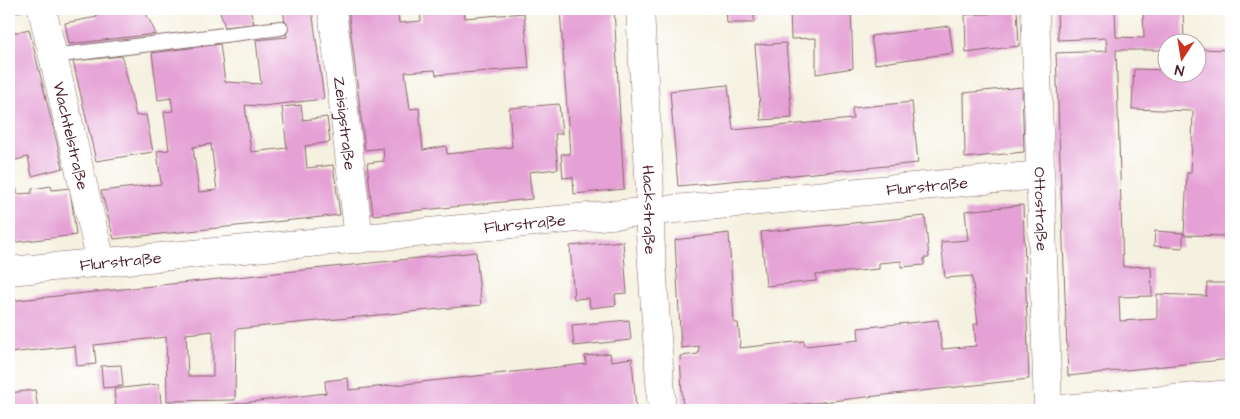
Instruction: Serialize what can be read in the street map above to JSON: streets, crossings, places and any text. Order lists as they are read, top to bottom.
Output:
{
  "streets": {
    "street": [
      "Zeisigstraße",
      "Wachtelstraße",
      "Flurstraße",
      "Hackstraße",
      "Ottostraße"
    ]
  },
  "crossings": [
    ["Zeisigstraße", "Flurstraße"],
    ["Wachtelstraße", "Flurstraße"],
    ["Flurstraße", "Hackstraße"],
    ["Flurstraße", "Ottostraße"]
  ],
  "north": "bottom"
}
